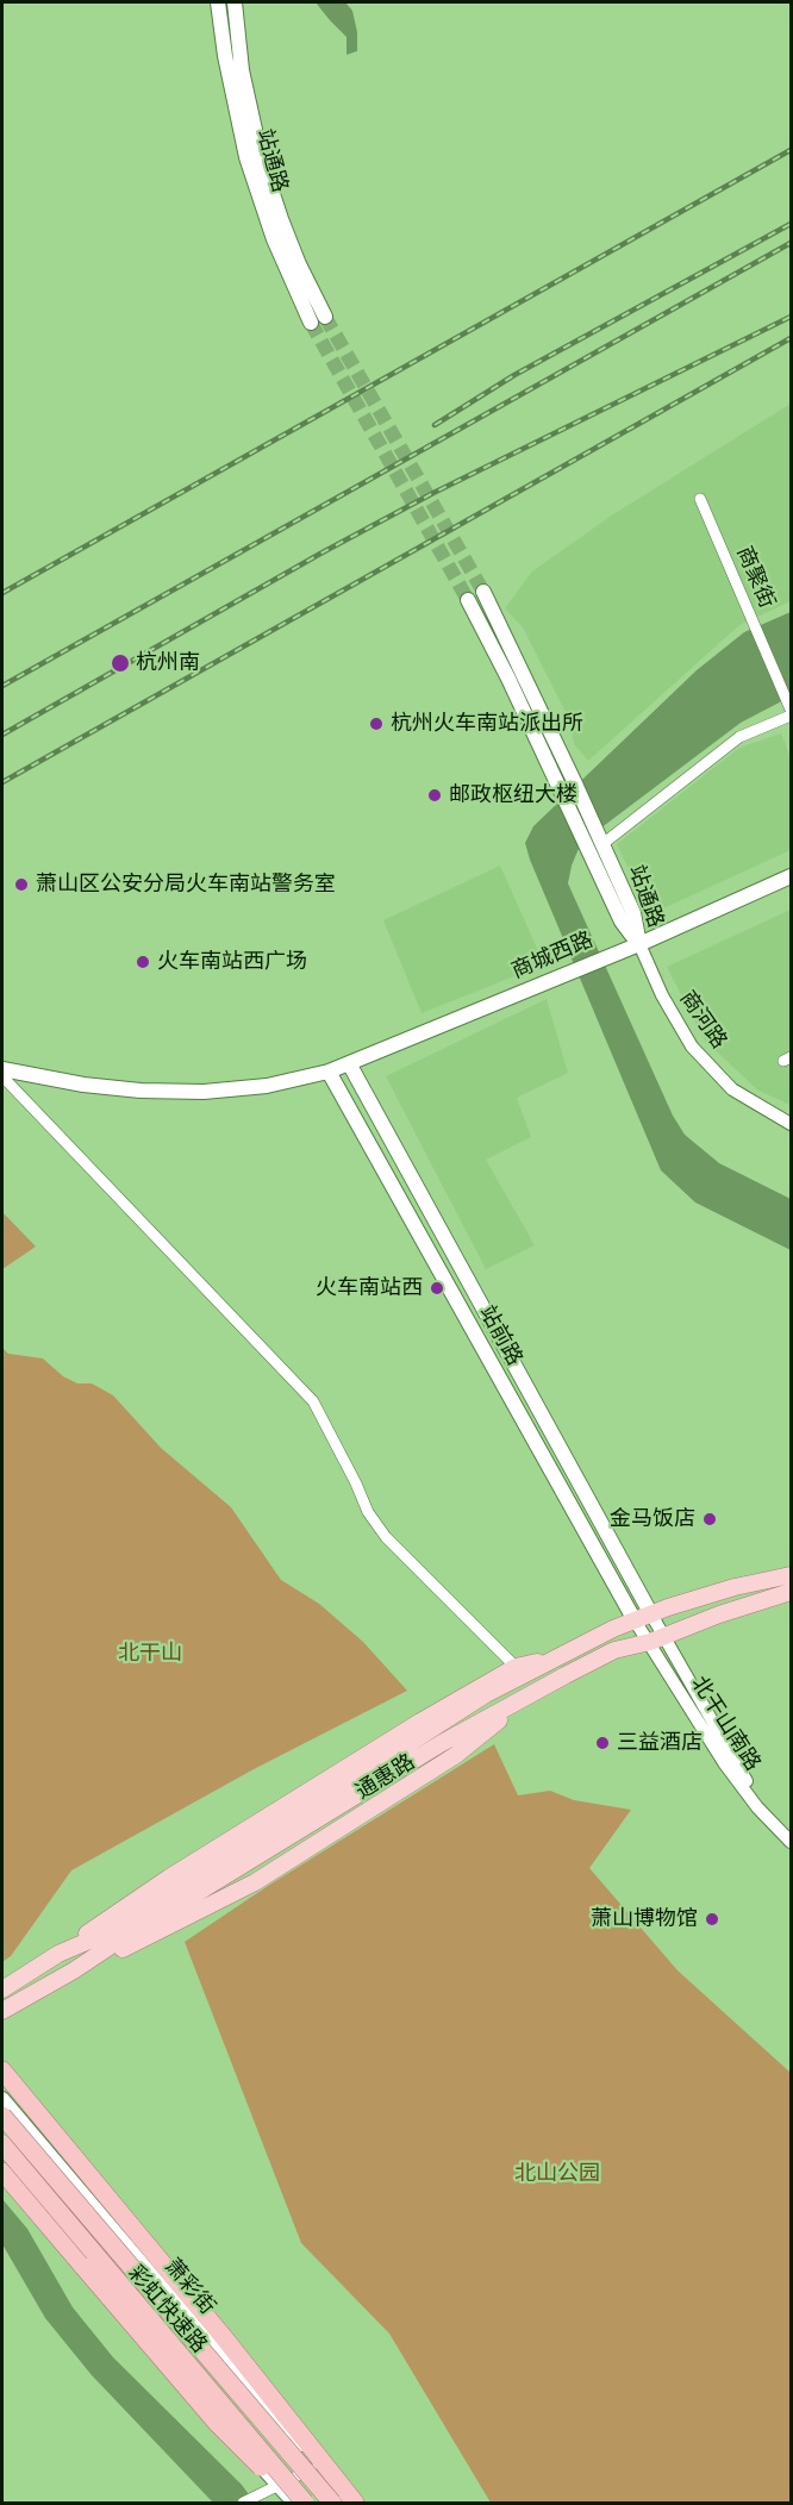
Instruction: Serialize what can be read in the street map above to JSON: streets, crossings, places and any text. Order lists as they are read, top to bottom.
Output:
{
  "streets": {
    "highway": ["彩虹快速路"],
    "main road": [
      "站通路",
      "商城西路",
      "站前路",
      "通惠路",
      "萧彩街"
    ],
    "street": ["商聚街", "商河路", "北干山南路"]
  },
  "crossings": [
    ["站通路", "商城西路"],
    ["站通路", "商河路"],
    ["商城西路", "商河路"],
    ["商城西路", "站前路"],
    ["站前路", "北干山南路"],
    ["站前路", "通惠路"],
    ["北干山南路", "通惠路"]
  ],
  "parks": ["北干山", "北山公园"],
  "places": [
    "杭州南",
    "杭州火车南站派出所",
    "邮政枢纽大楼",
    "萧山区公安分局火车南站警务室",
    "火车南站西广场",
    "火车南站西",
    "金马饭店",
    "三益酒店",
    "萧山博物馆"
  ]
}
